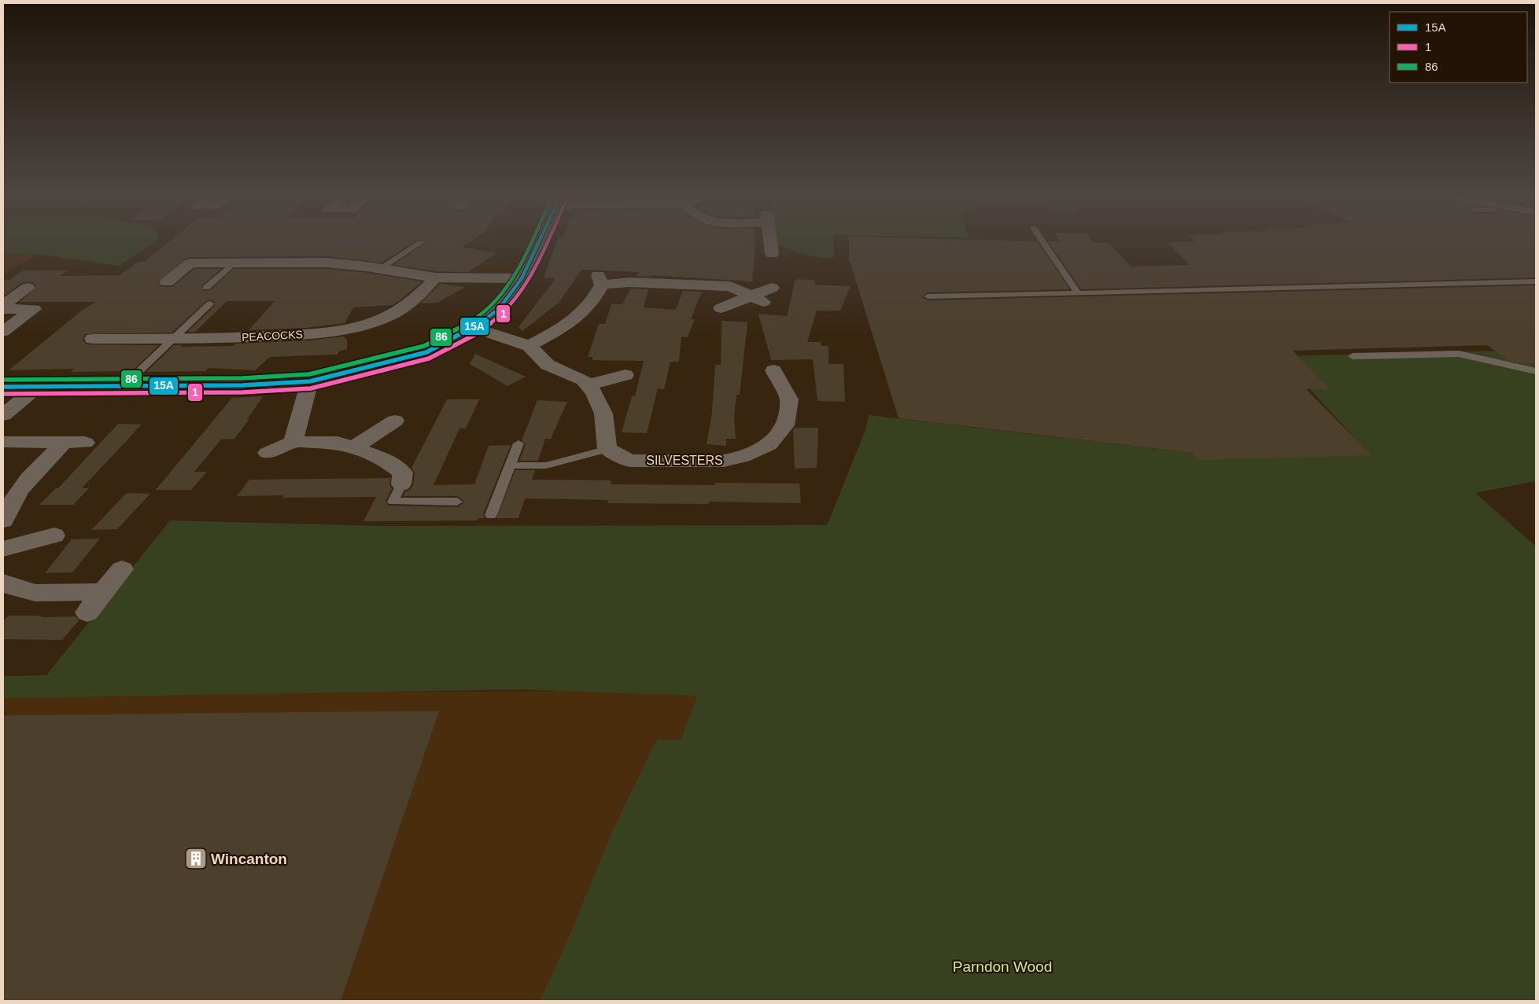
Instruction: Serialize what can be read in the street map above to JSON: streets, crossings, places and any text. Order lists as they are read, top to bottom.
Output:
{
  "streets": {
    "street": ["PEACOCKS", "SILVESTERS"]
  },
  "parks": ["Parndon Wood"],
  "places": {
    "building": ["Wincanton"]
  },
  "lines": ["transit line 15A", "transit line 1", "transit line 86"],
  "legend": ["15A", "1", "86"]
}
